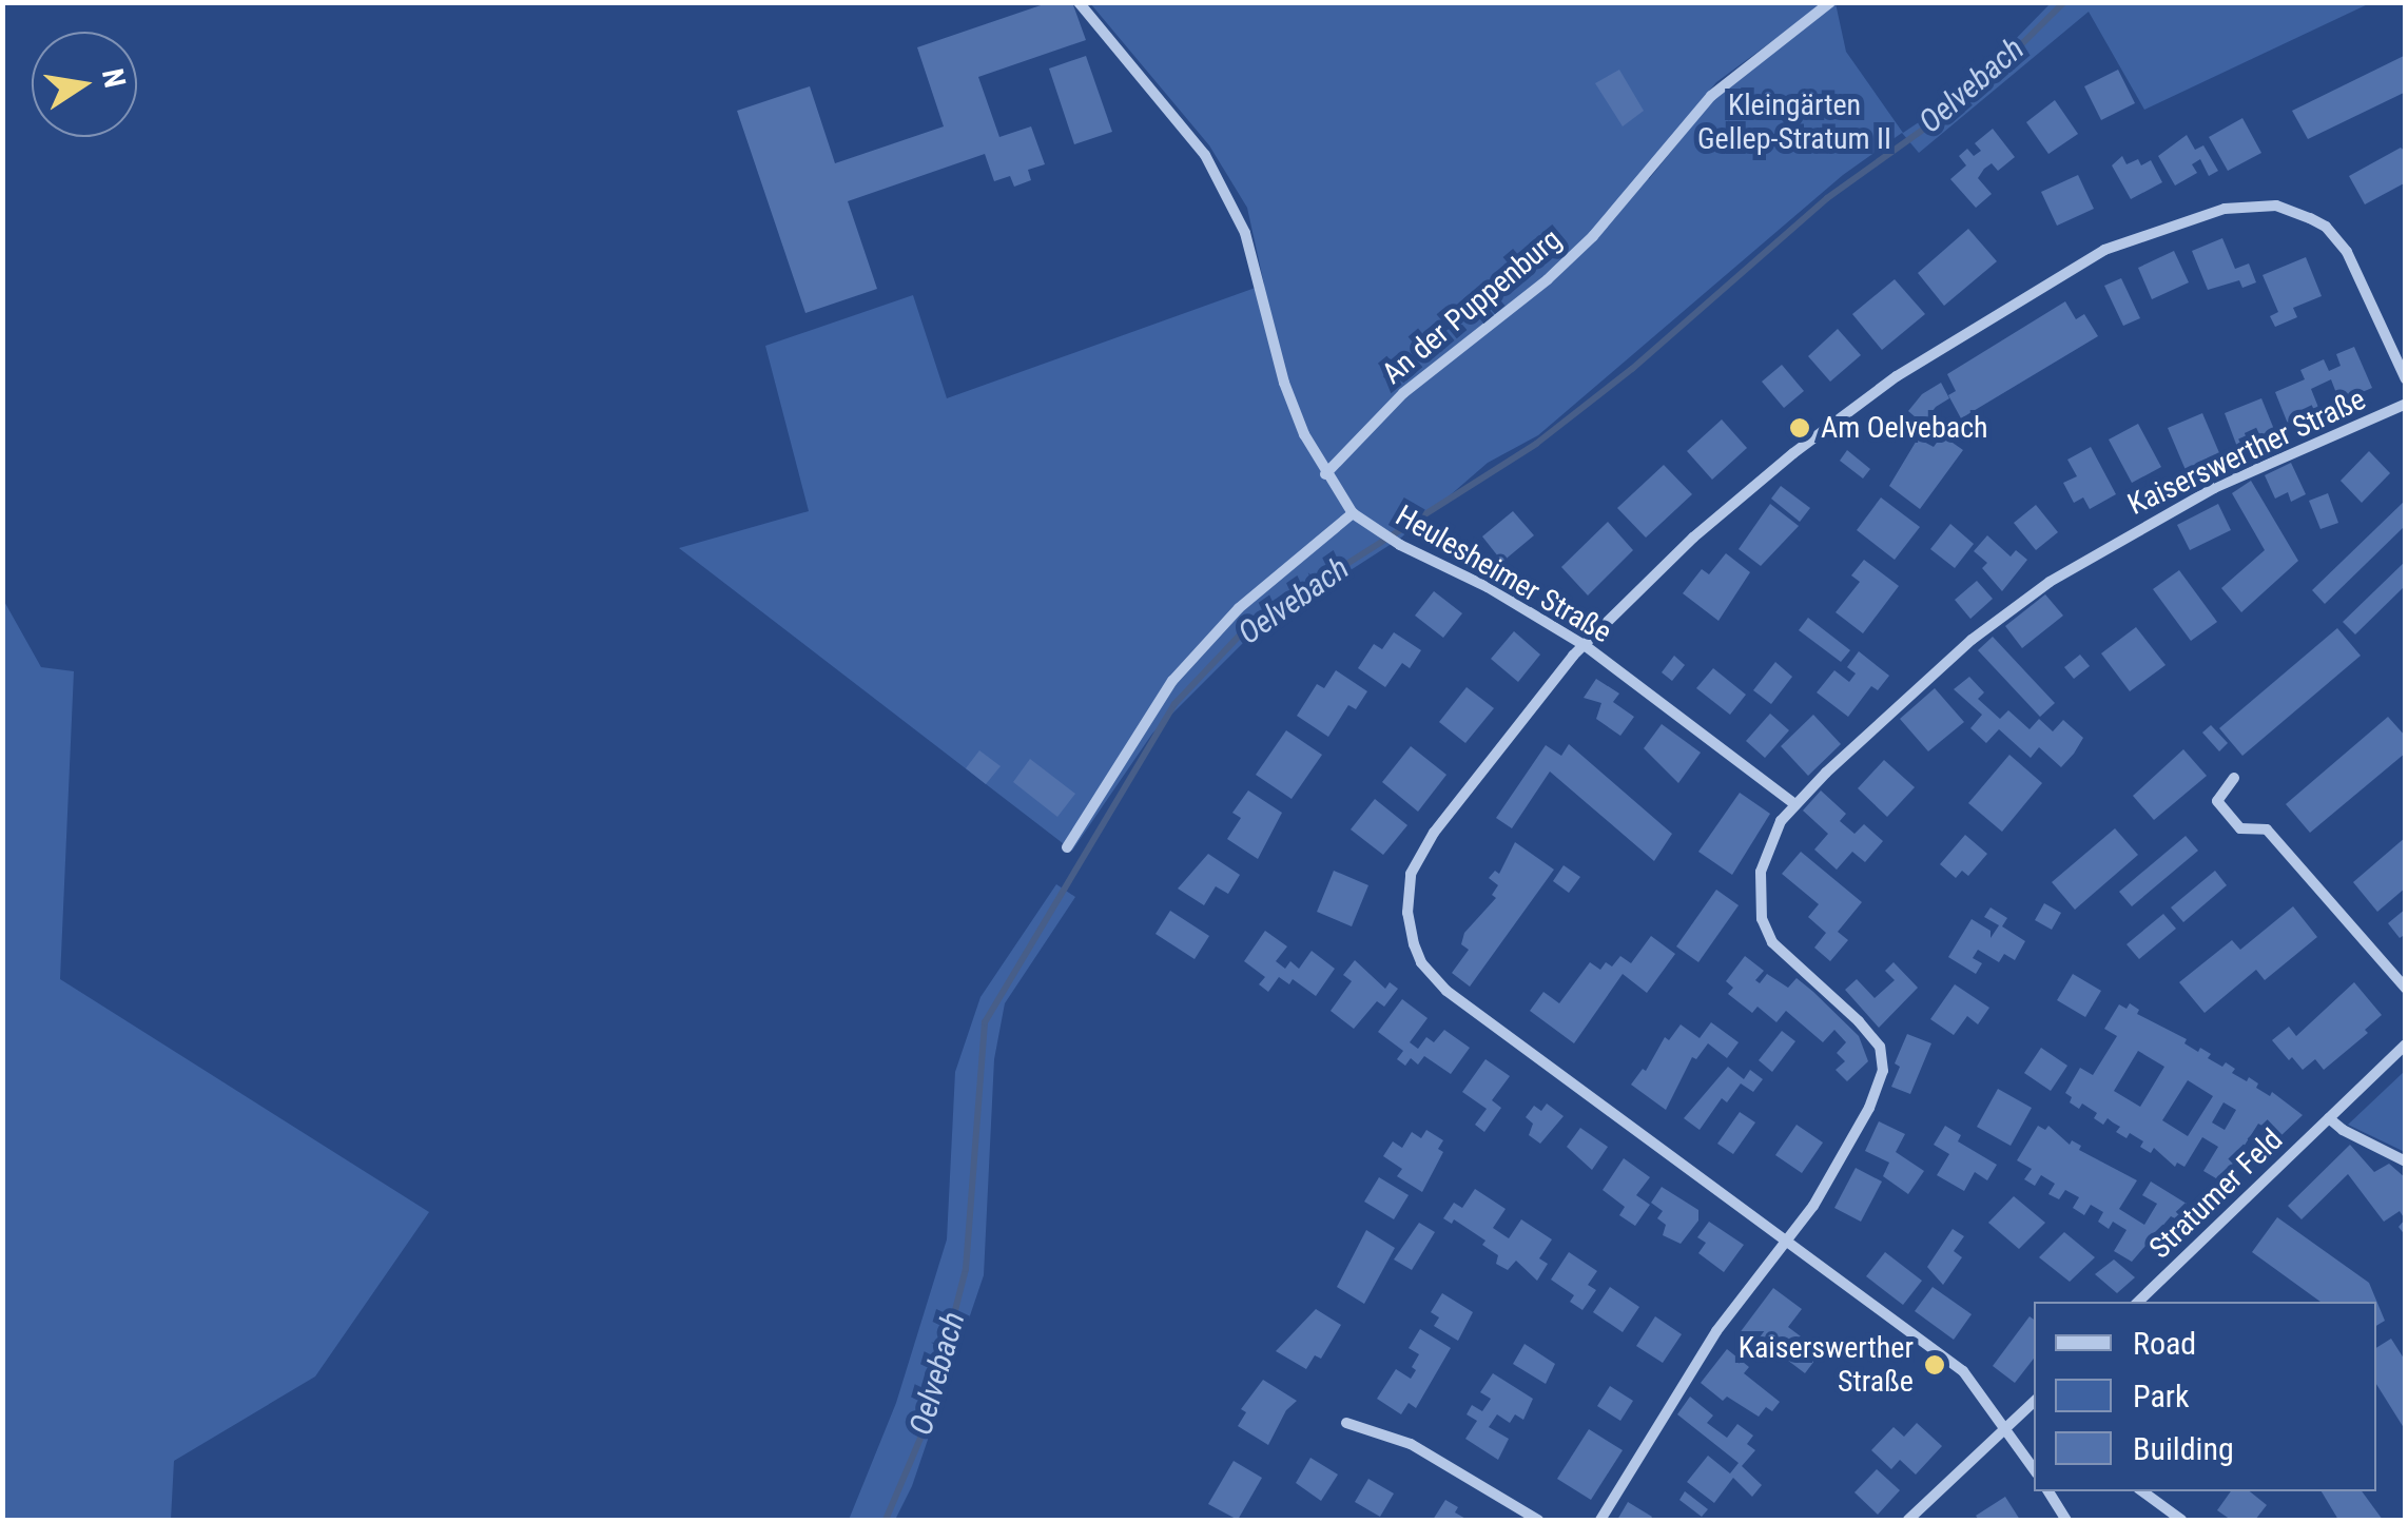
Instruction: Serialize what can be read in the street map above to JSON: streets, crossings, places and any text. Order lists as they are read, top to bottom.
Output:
{
  "streets": {
    "street": [
      "An der Puppenburg",
      "Kaiserswerther Straße",
      "Heulesheimer Straße",
      "Stratumer Feld"
    ]
  },
  "crossings": [
    ["An der Puppenburg", "Heulesheimer Straße"],
    ["Kaiserswerther Straße", "Heulesheimer Straße"]
  ],
  "water": ["Oelvebach"],
  "parks": ["Kleingärten Gellep-Stratum II"],
  "places": ["Am Oelvebach", "Kaiserswerther Straße"],
  "legend": ["Road", "Park", "Building"],
  "north": "right"
}
